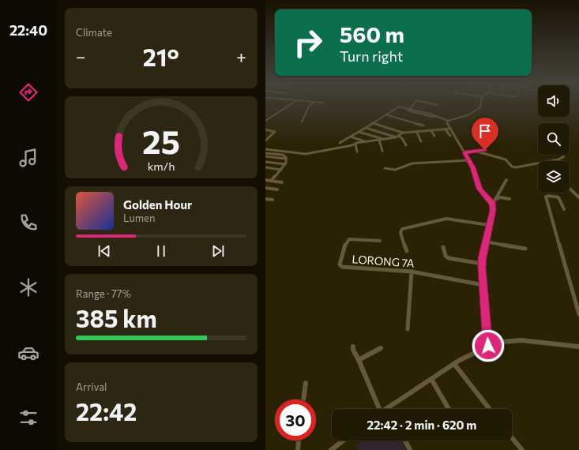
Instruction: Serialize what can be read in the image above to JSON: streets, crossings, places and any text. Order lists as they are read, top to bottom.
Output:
{
  "streets": {
    "street": ["LORONG 7A"]
  },
  "page": {
    "tabs": "22:40",
    "tile": [
      "Climate",
      ["Range · 77%", "385 km"],
      ["Arrival", "22:42"]
    ],
    "turn": ["560 m", "Turn right"],
    "heat": ["−", "21°", "+"],
    "song": ["Golden Hour", "Lumen"],
    "limit": "30",
    "trip": "22:42 · 2 min · 620 m",
    "gauge": ["25", "km/h"]
  }
}
